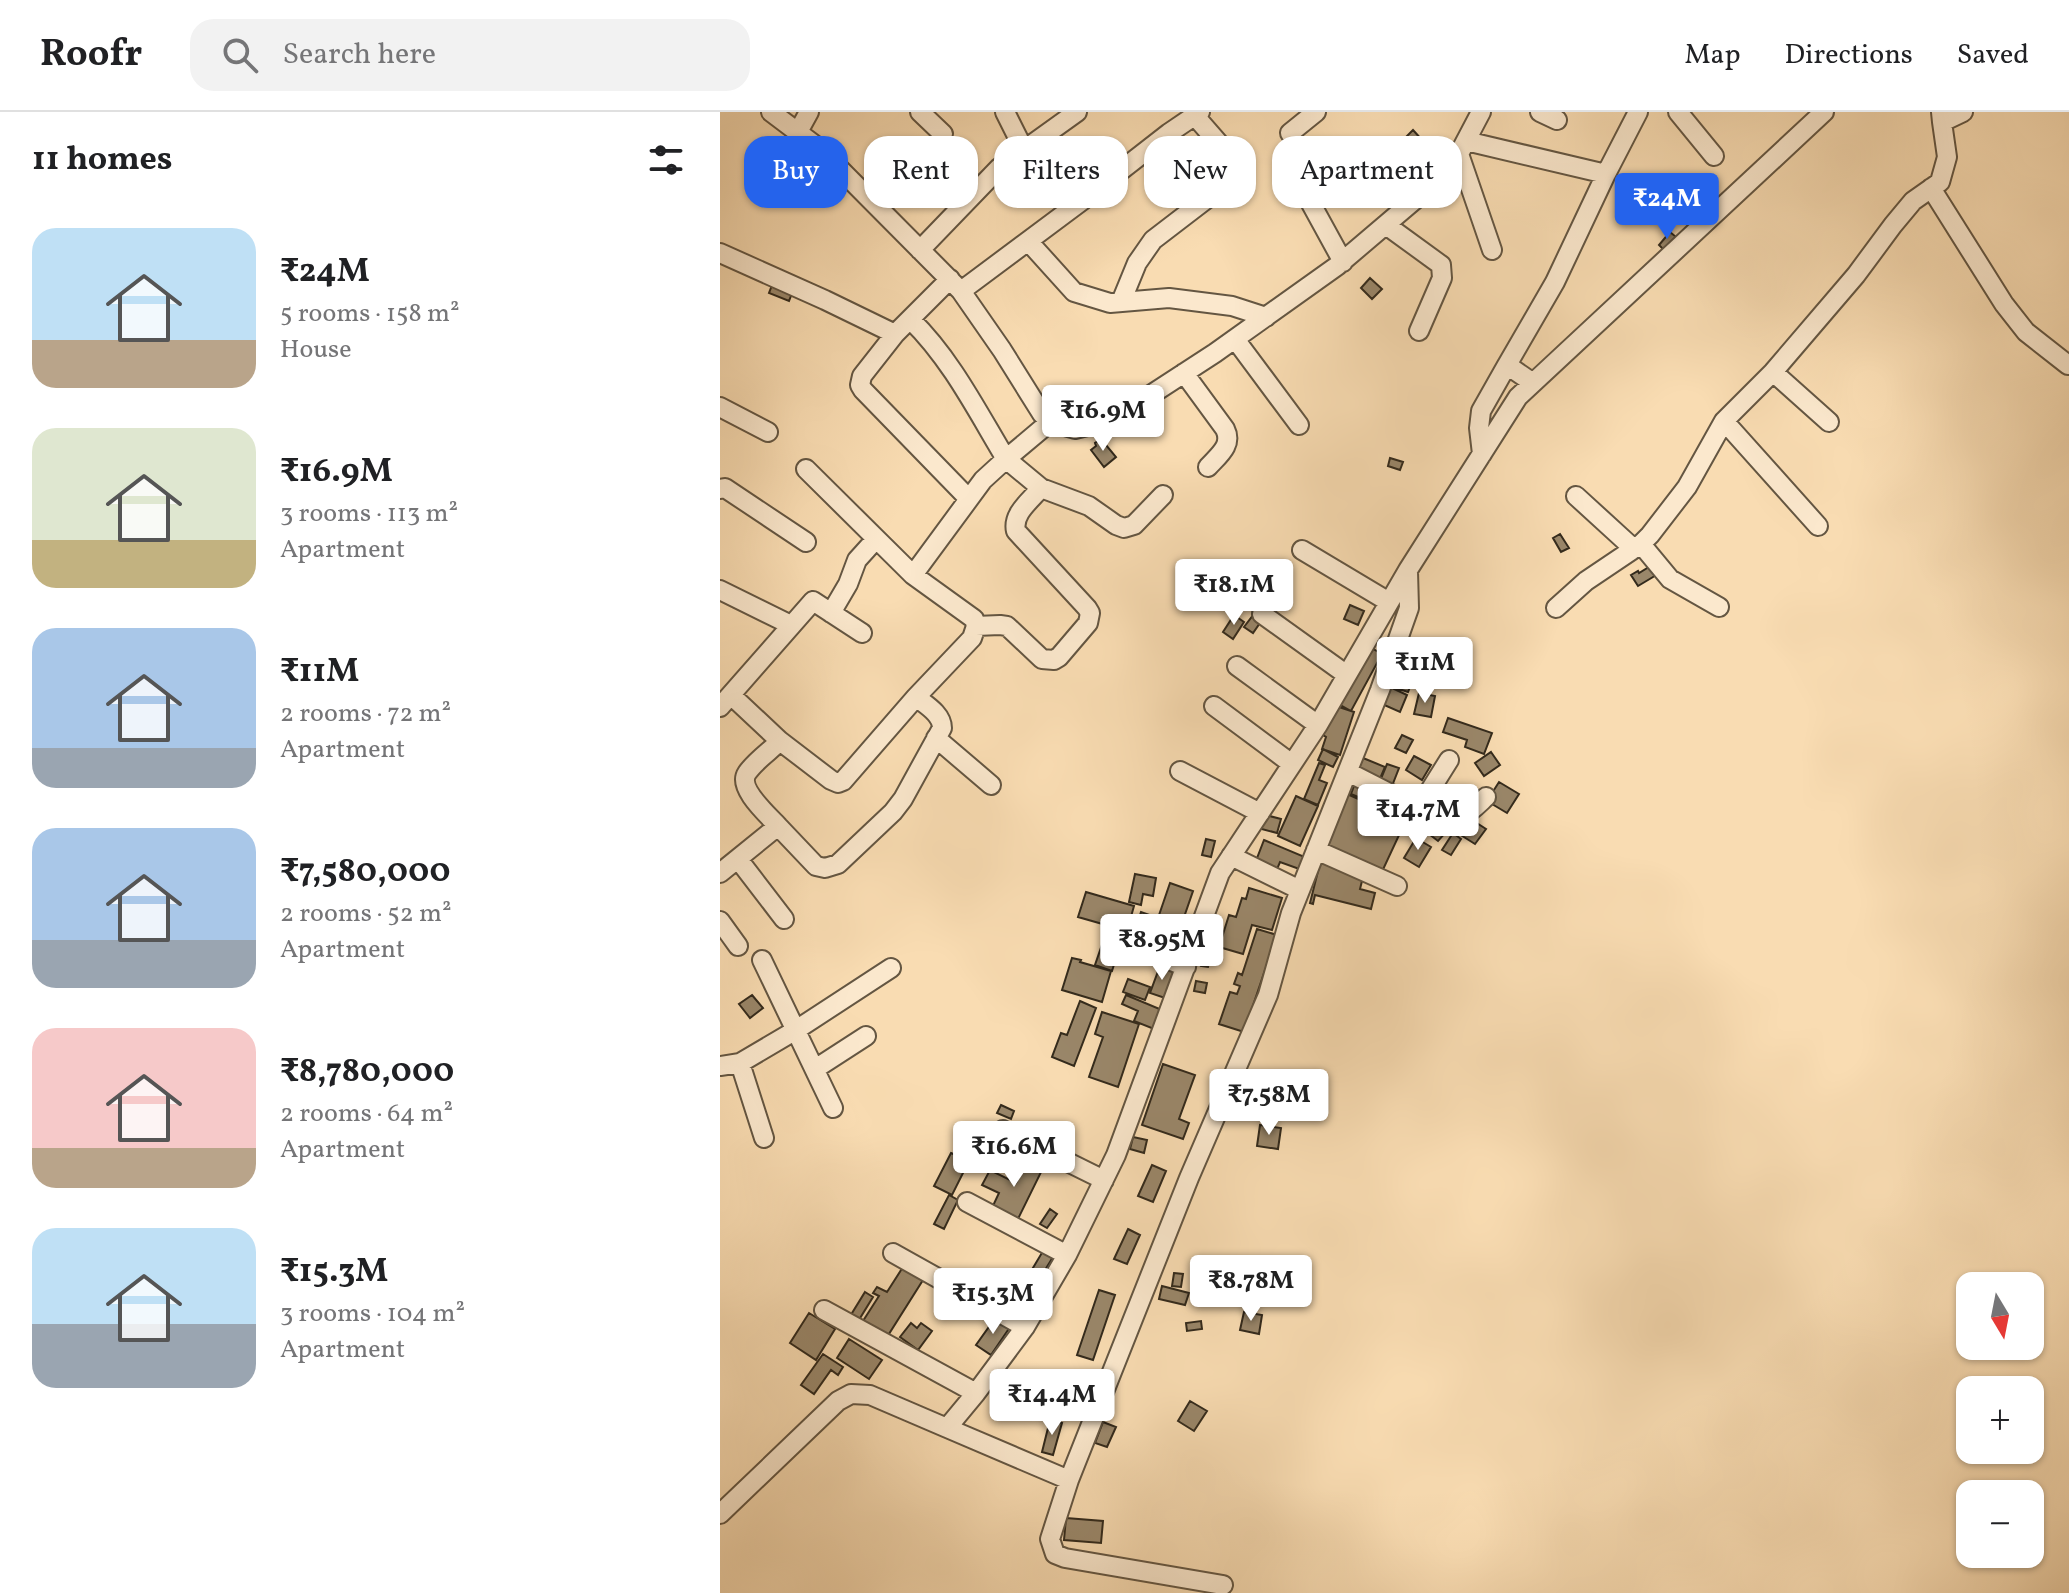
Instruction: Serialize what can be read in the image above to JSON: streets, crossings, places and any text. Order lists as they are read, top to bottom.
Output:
{
  "north": "bottom",
  "page": {
    "header": "Roofr",
    "search": "Search here",
    "nav": ["Map", "Directions", "Saved"],
    "heading": "11 homes",
    "chip": [
      "Buy",
      "Rent",
      "Filters",
      "New",
      "Apartment"
    ],
    "price": [
      "₹24M",
      "₹16.9M",
      "₹18.1M",
      "₹11M",
      "₹14.7M",
      "₹8.95M",
      "₹7.58M",
      "₹16.6M",
      "₹8.78M",
      "₹15.3M",
      "₹14.4M"
    ],
    "list": [
      {
        "name": "₹24M",
        "note": "5 rooms · 158 m² · House"
      },
      {
        "name": "₹16.9M",
        "note": "3 rooms · 113 m² · Apartment"
      },
      {
        "name": "₹11M",
        "note": "2 rooms · 72 m² · Apartment"
      },
      {
        "name": "₹7,580,000",
        "note": "2 rooms · 52 m² · Apartment"
      },
      {
        "name": "₹8,780,000",
        "note": "2 rooms · 64 m² · Apartment"
      },
      {
        "name": "₹15.3M",
        "note": "3 rooms · 104 m² · Apartment"
      }
    ],
    "map_buttons": ["+", "−"]
  }
}
